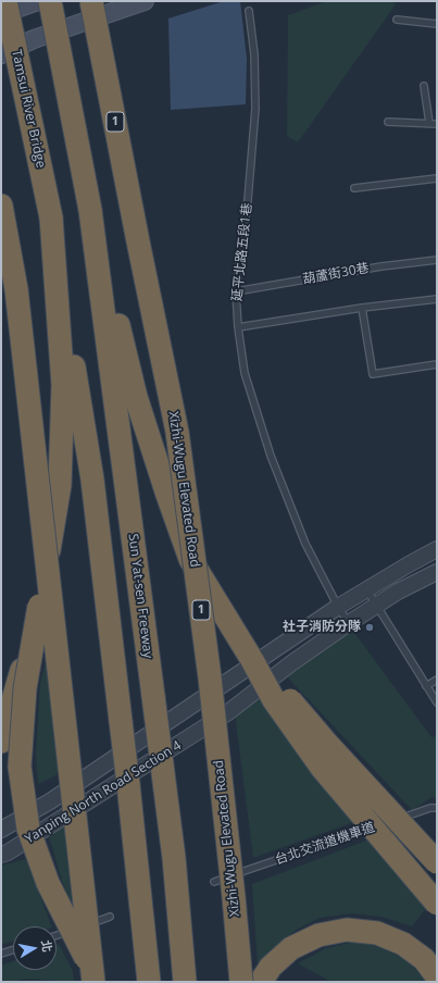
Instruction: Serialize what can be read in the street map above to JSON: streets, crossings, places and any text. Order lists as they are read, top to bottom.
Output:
{
  "streets": {
    "highway": [
      "Tamsui River Bridge",
      "1",
      "Xizhi-Wugu Elevated Road",
      "Sun Yat-sen Freeway"
    ],
    "street": ["Yanping North Road Section 4"],
    "lane": ["延平北路五段1巷", "葫蘆街30巷", "台北交流道機車道"]
  },
  "crossings": [
    ["延平北路五段1巷", "葫蘆街30巷"],
    ["延平北路五段1巷", "Yanping North Road Section 4"]
  ],
  "places": ["社子消防分隊"],
  "north": "right"
}
